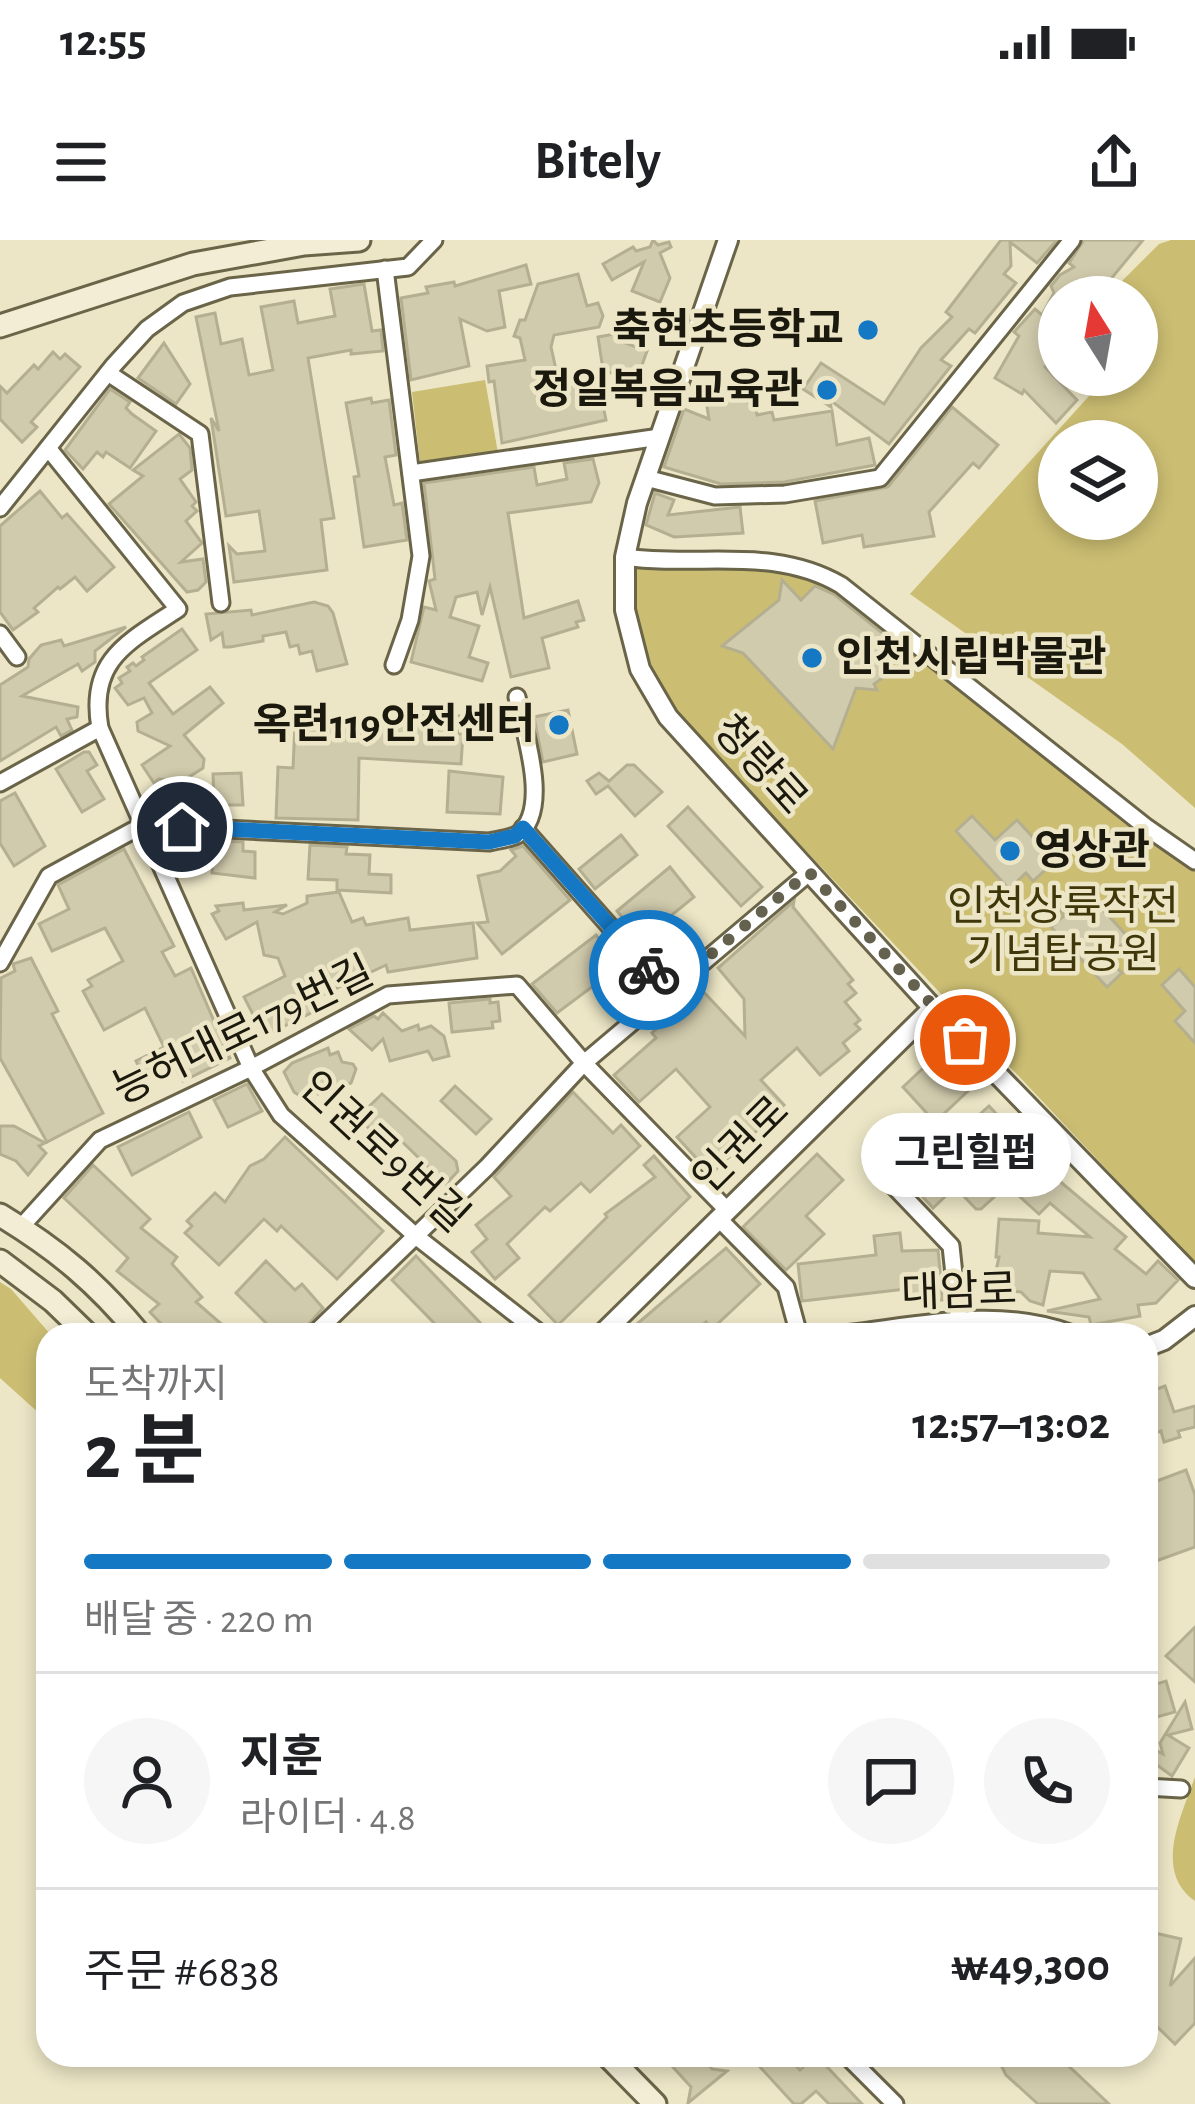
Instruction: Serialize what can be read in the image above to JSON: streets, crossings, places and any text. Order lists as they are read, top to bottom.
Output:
{
  "streets": {
    "street": [
      "청량로",
      "능허대로179번길",
      "인권로",
      "인권로9번길",
      "대암로"
    ]
  },
  "crossings": [
    ["청량로", "인권로"],
    ["능허대로179번길", "인권로"],
    ["능허대로179번길", "인권로9번길"]
  ],
  "parks": ["인천상륙작전 기념탑공원"],
  "places": [
    "축현초등학교",
    "정일복음교육관",
    "인천시립박물관",
    "옥련119안전센터",
    "영상관",
    "그린힐펍"
  ],
  "north": "top",
  "page": {
    "status": "12:55",
    "header": "Bitely",
    "bubble": "그린힐펍",
    "heading": ["2 분", "도착까지", "12:57–13:02"],
    "panel": [
      "지훈",
      "라이더 · 4.8",
      "주문 #6838",
      "₩49,300"
    ],
    "bar": "배달 중 · 220 m"
  }
}
